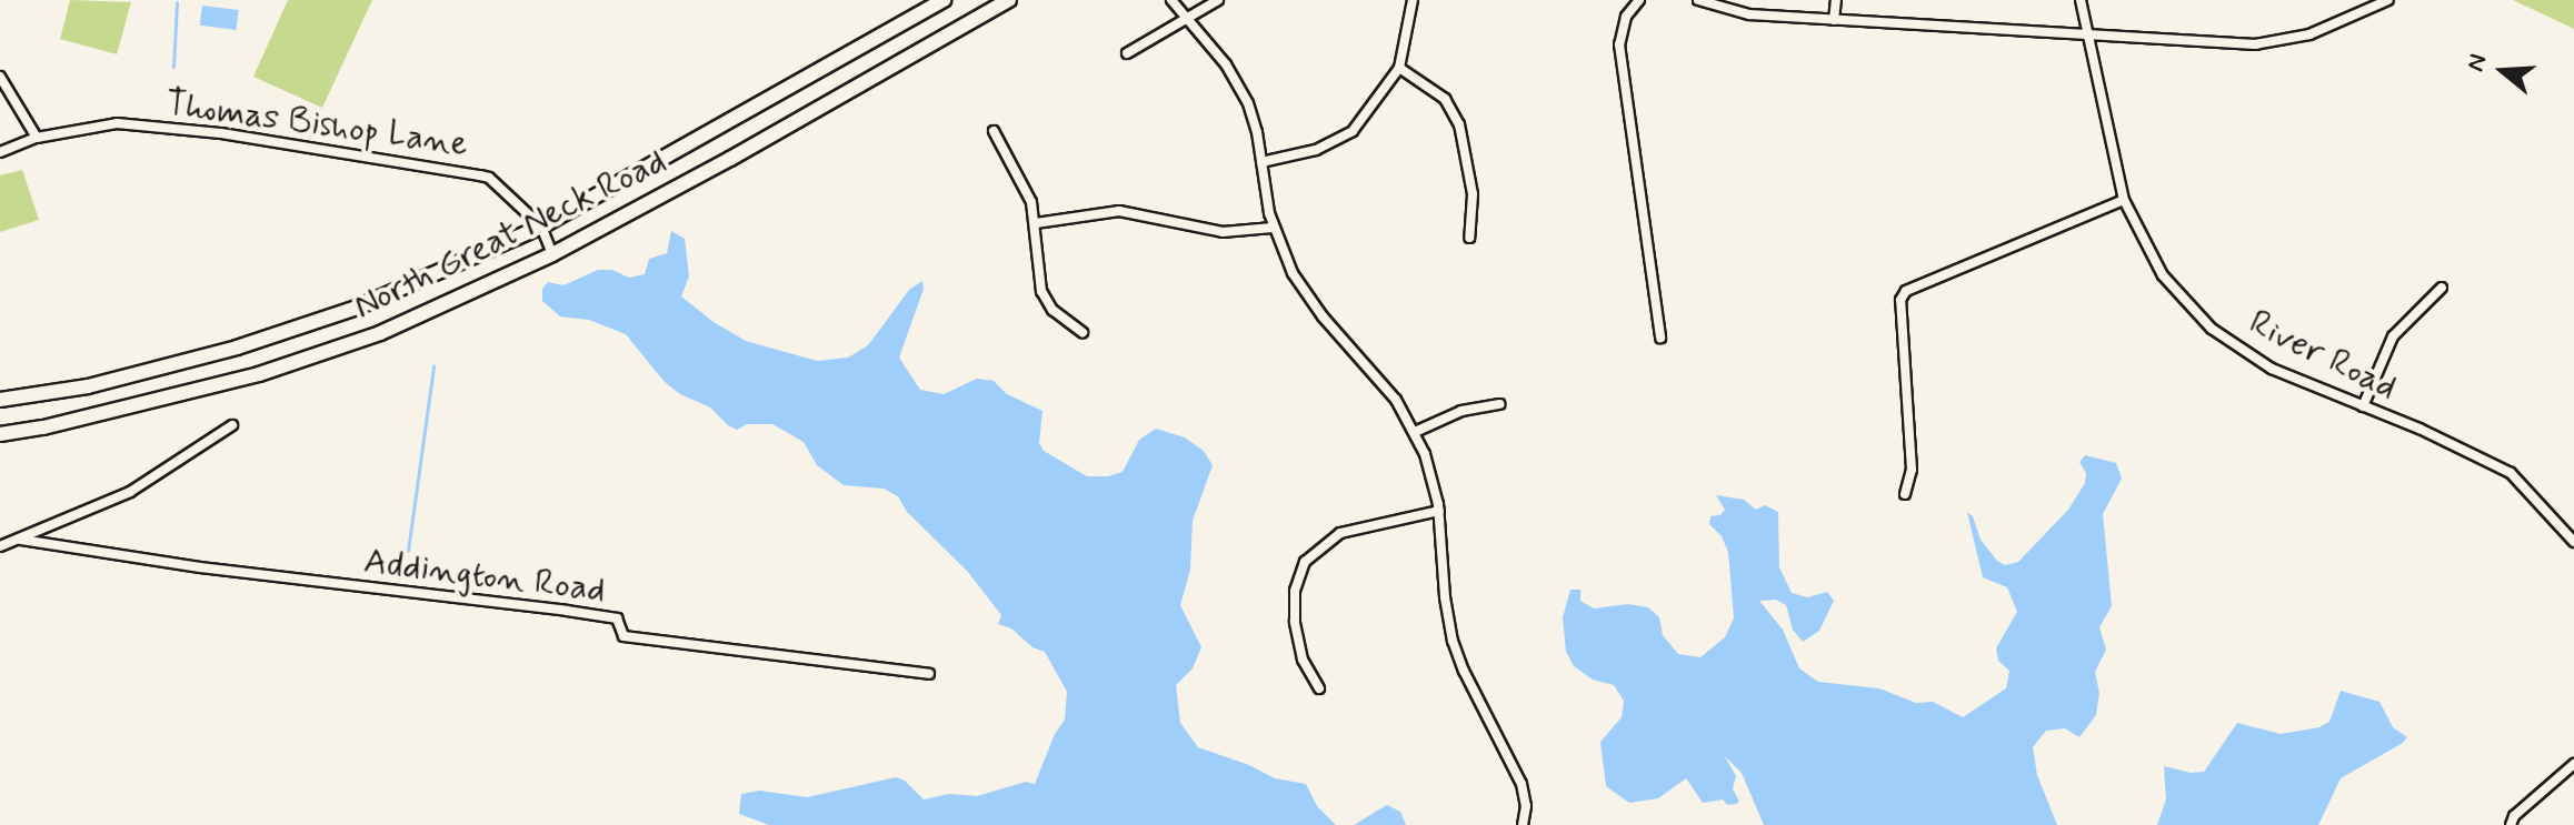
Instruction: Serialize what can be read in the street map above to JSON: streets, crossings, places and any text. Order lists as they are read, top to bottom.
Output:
{
  "streets": {
    "main road": ["North Great Neck Road"],
    "street": ["Thomas Bishop Lane", "River Road", "Addington Road"]
  },
  "crossings": [
    ["Thomas Bishop Lane", "North Great Neck Road"]
  ],
  "north": "left"
}
